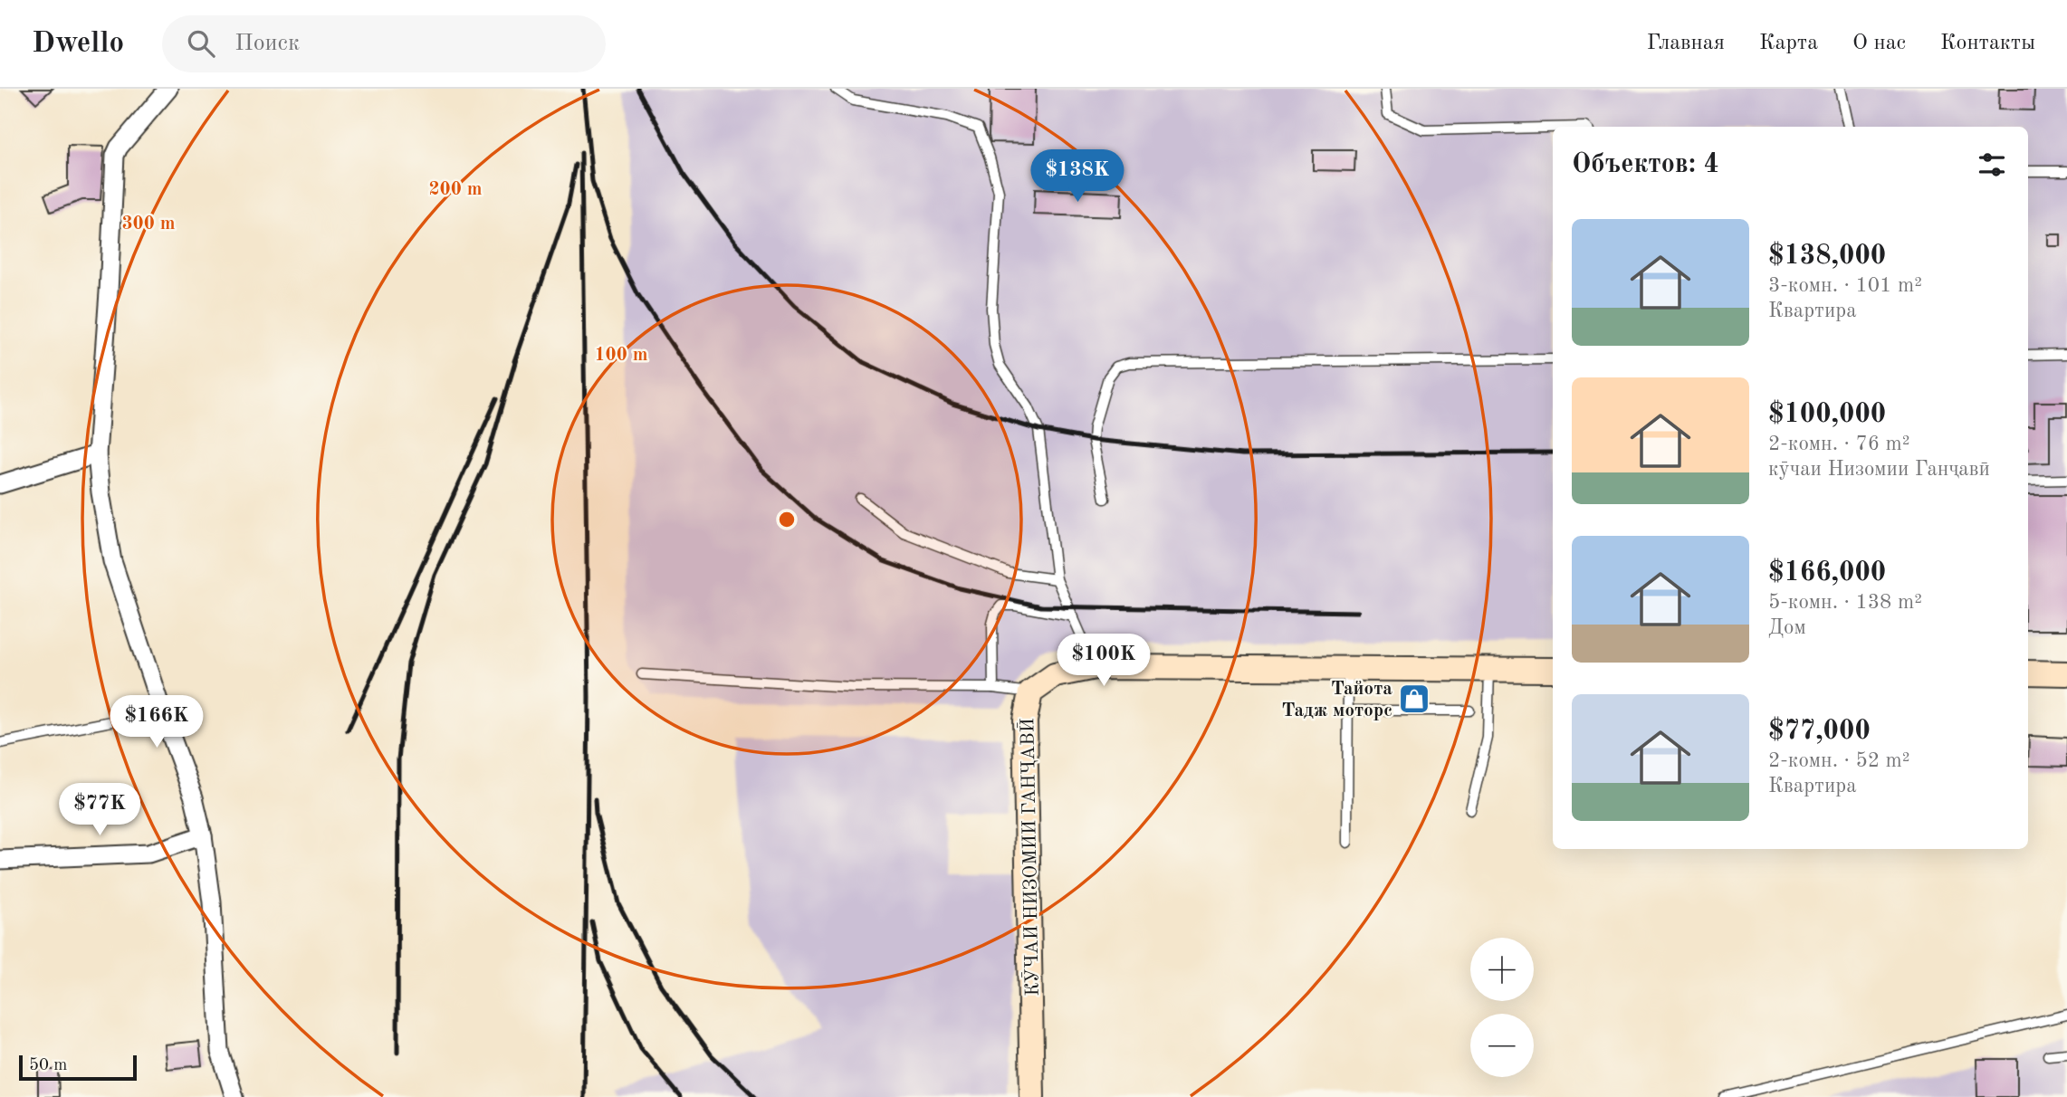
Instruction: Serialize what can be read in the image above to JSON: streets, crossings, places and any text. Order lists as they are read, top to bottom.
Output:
{
  "streets": {
    "main road": ["КӮЧАИ НИЗОМИИ ГАНҶАВӢ"]
  },
  "places": {
    "shop": ["Тайота Тадж моторс"]
  },
  "scale_bar": "50 m",
  "page": {
    "header": "Dwello",
    "search": "Поиск",
    "nav": [
      "Главная",
      "Карта",
      "О нас",
      "Контакты"
    ],
    "heading": "Объектов: 4",
    "price": [
      "$138K",
      "$100K",
      "$166K",
      "$77K"
    ],
    "list": [
      {
        "name": "$138,000",
        "note": "3-комн. · 101 m² · Квартира"
      },
      {
        "name": "$100,000",
        "note": "2-комн. · 76 m² · кӯчаи Низомии Ганҷавӣ"
      },
      {
        "name": "$166,000",
        "note": "5-комн. · 138 m² · Дом"
      },
      {
        "name": "$77,000",
        "note": "2-комн. · 52 m² · Квартира"
      }
    ],
    "map_buttons": ["+", "−"],
    "scale": "50 m"
  },
  "rings": ["200 m", "300 m", "100 m"]
}
